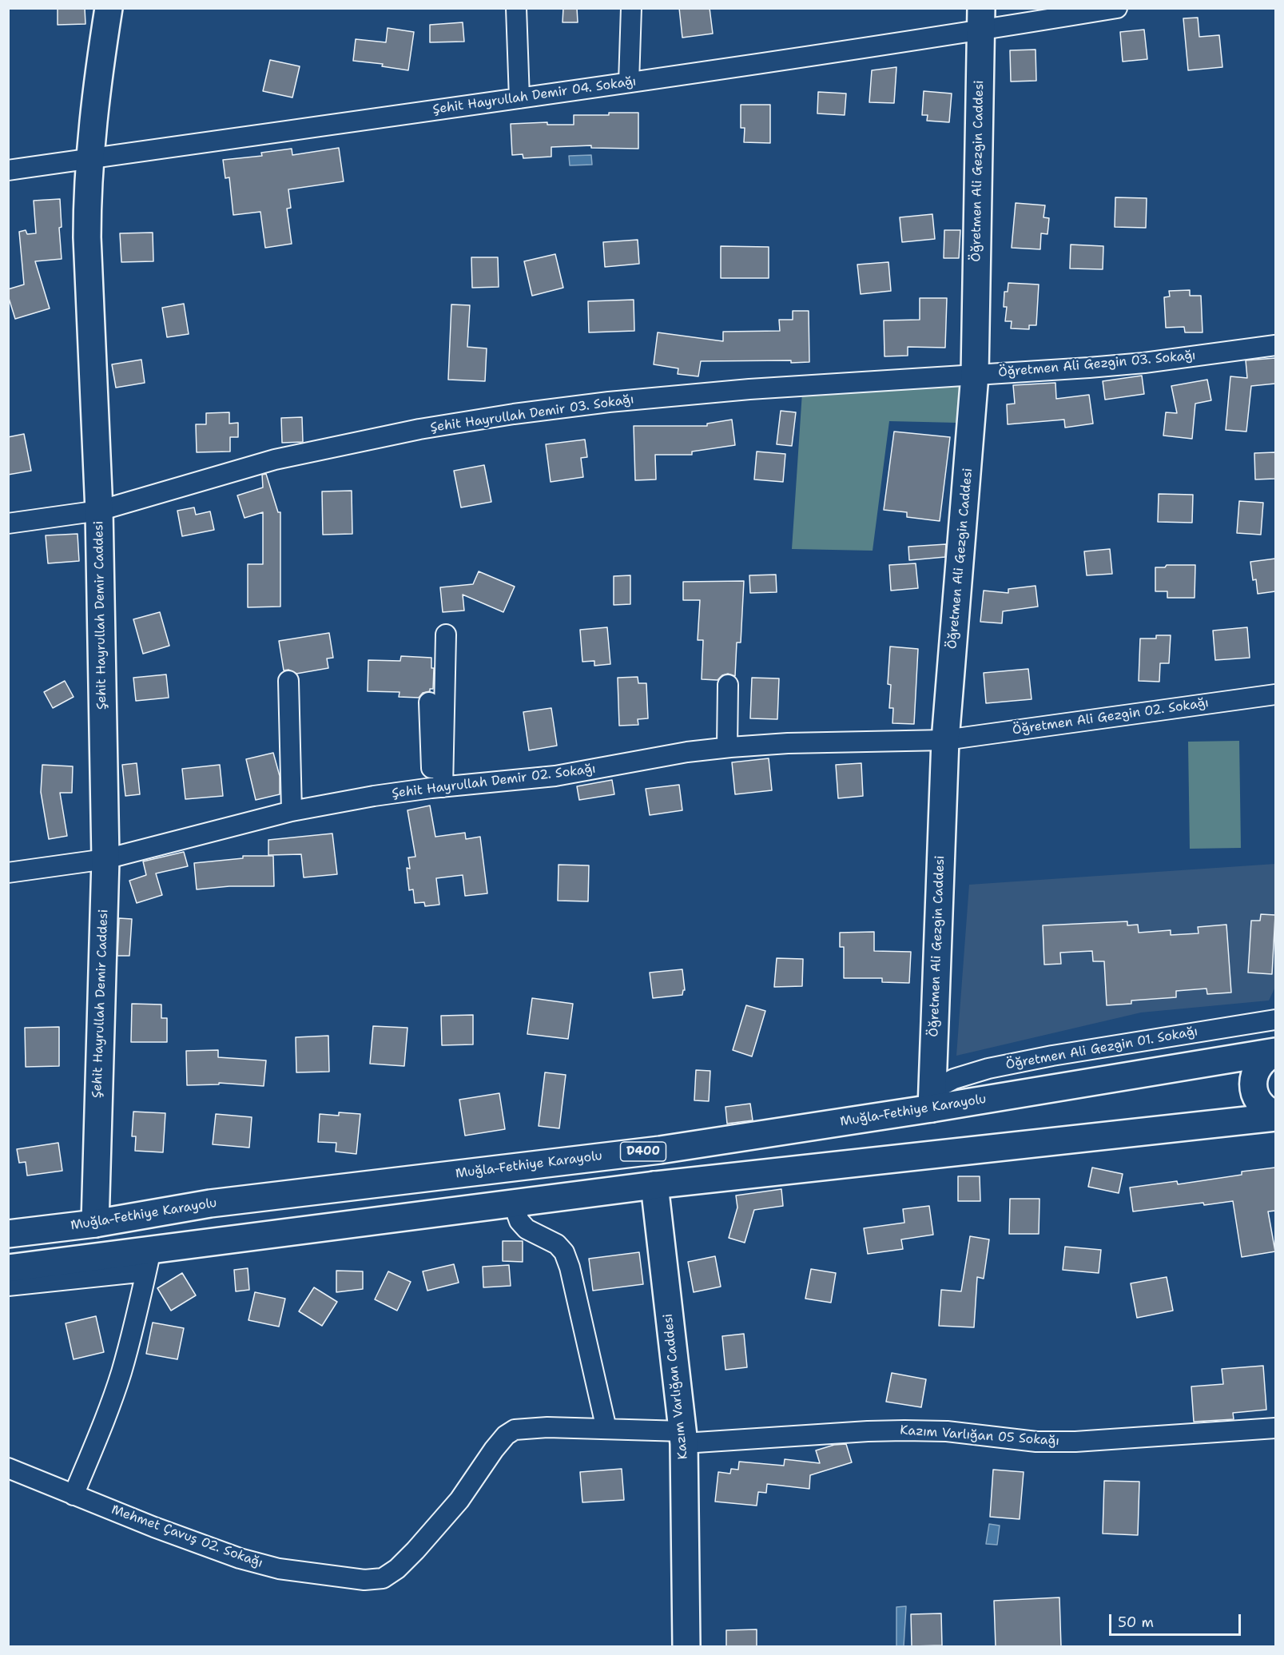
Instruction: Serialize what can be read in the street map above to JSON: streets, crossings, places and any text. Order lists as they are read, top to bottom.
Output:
{
  "streets": {
    "main road": [
      "Öğretmen Ali Gezgin Caddesi",
      "Şehit Hayrullah Demir Caddesi",
      "Muğla-Fethiye Karayolu",
      "D400",
      "Kazım Varlığan Caddesi"
    ],
    "street": [
      "Şehit Hayrullah Demir 04. Sokağı",
      "Öğretmen Ali Gezgin 03. Sokağı",
      "Şehit Hayrullah Demir 03. Sokağı",
      "Öğretmen Ali Gezgin 02. Sokağı",
      "Şehit Hayrullah Demir 02. Sokağı",
      "Öğretmen Ali Gezgin 01. Sokağı",
      "Kazım Varlığan 05 Sokağı",
      "Mehmet Çavuş 02. Sokağı"
    ]
  },
  "crossings": [
    ["Şehit Hayrullah Demir 04. Sokağı", "Öğretmen Ali Gezgin Caddesi"],
    ["Şehit Hayrullah Demir 04. Sokağı", "Şehit Hayrullah Demir Caddesi"],
    ["Öğretmen Ali Gezgin Caddesi", "Öğretmen Ali Gezgin 03. Sokağı"],
    ["Öğretmen Ali Gezgin Caddesi", "Şehit Hayrullah Demir 03. Sokağı"],
    ["Öğretmen Ali Gezgin Caddesi", "Öğretmen Ali Gezgin 02. Sokağı"],
    ["Öğretmen Ali Gezgin Caddesi", "Şehit Hayrullah Demir 02. Sokağı"],
    ["Öğretmen Ali Gezgin Caddesi", "Öğretmen Ali Gezgin 01. Sokağı"],
    ["Öğretmen Ali Gezgin Caddesi", "Muğla-Fethiye Karayolu"],
    ["Öğretmen Ali Gezgin 03. Sokağı", "Şehit Hayrullah Demir 03. Sokağı"],
    ["Şehit Hayrullah Demir 03. Sokağı", "Şehit Hayrullah Demir Caddesi"],
    ["Şehit Hayrullah Demir Caddesi", "Şehit Hayrullah Demir 02. Sokağı"],
    ["Şehit Hayrullah Demir Caddesi", "Muğla-Fethiye Karayolu"],
    ["Öğretmen Ali Gezgin 02. Sokağı", "Şehit Hayrullah Demir 02. Sokağı"],
    ["Öğretmen Ali Gezgin 01. Sokağı", "Muğla-Fethiye Karayolu"],
    ["Kazım Varlığan Caddesi", "Kazım Varlığan 05 Sokağı"],
    ["Kazım Varlığan 05 Sokağı", "Mehmet Çavuş 02. Sokağı"]
  ],
  "scale_bar": "50 m"
}
